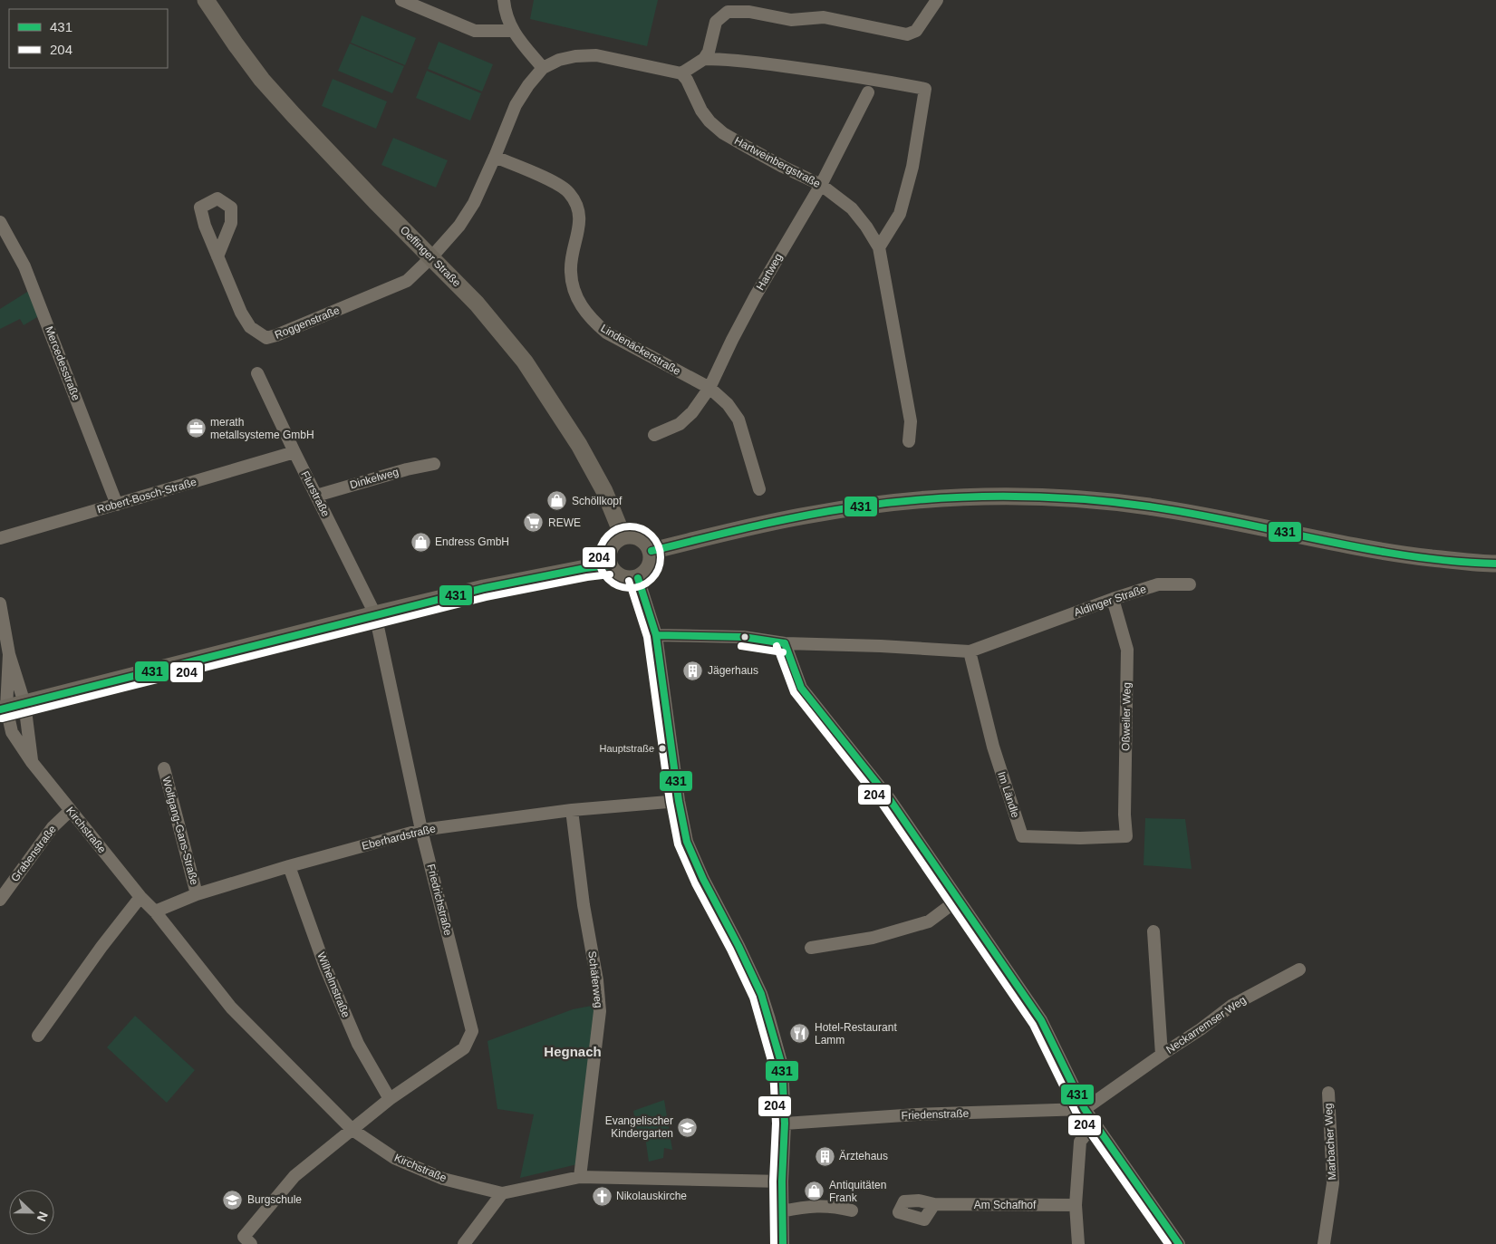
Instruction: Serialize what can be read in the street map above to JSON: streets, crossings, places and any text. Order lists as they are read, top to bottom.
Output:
{
  "streets": {
    "main road": ["Oeffinger Straße"],
    "street": [
      "Hartweinbergstraße",
      "Hartweg",
      "Roggenstraße",
      "Lindenäckerstraße",
      "Mercedesstraße",
      "Dinkelweg",
      "Flurstraße",
      "Robert-Bosch-Straße",
      "Aldinger Straße",
      "Oßweiler Weg",
      "Im Ländle",
      "Kirchstraße",
      "Wolfgang-Gans-Straße",
      "Eberhardstraße",
      "Grabenstraße",
      "Friedrichstraße",
      "Schäferweg",
      "Wilhelmstraße",
      "Neckarremser Weg",
      "Friedenstraße",
      "Marbacher Weg",
      "Am Schafhof"
    ]
  },
  "crossings": [
    ["Hartweinbergstraße", "Hartweg"],
    ["Oeffinger Straße", "Roggenstraße"],
    ["Hartweg", "Lindenäckerstraße"],
    ["Mercedesstraße", "Robert-Bosch-Straße"],
    ["Dinkelweg", "Flurstraße"],
    ["Flurstraße", "Robert-Bosch-Straße"],
    ["Flurstraße", "Friedrichstraße"],
    ["Aldinger Straße", "Oßweiler Weg"],
    ["Aldinger Straße", "Im Ländle"],
    ["Oßweiler Weg", "Im Ländle"],
    ["Kirchstraße", "Eberhardstraße"],
    ["Kirchstraße", "Grabenstraße"],
    ["Kirchstraße", "Friedrichstraße"],
    ["Kirchstraße", "Schäferweg"],
    ["Wolfgang-Gans-Straße", "Eberhardstraße"],
    ["Eberhardstraße", "Friedrichstraße"],
    ["Eberhardstraße", "Schäferweg"],
    ["Eberhardstraße", "Wilhelmstraße"],
    ["Friedrichstraße", "Wilhelmstraße"],
    ["Neckarremser Weg", "Friedenstraße"]
  ],
  "districts": ["Hegnach"],
  "places": {
    "office": ["merath metallsysteme GmbH"],
    "shop": ["Schöllkopf", "Endress GmbH", "Antiquitäten Frank"],
    "supermarket": ["REWE"],
    "building": ["Jägerhaus", "Ärztehaus"],
    "other": ["Hauptstraße"],
    "restaurant": ["Hotel-Restaurant Lamm"],
    "school or university": ["Evangelischer Kindergarten", "Burgschule"],
    "church": ["Nikolauskirche"]
  },
  "lines": ["transit line 431", "transit line 204"],
  "legend": ["431", "204"],
  "north": "right"
}
